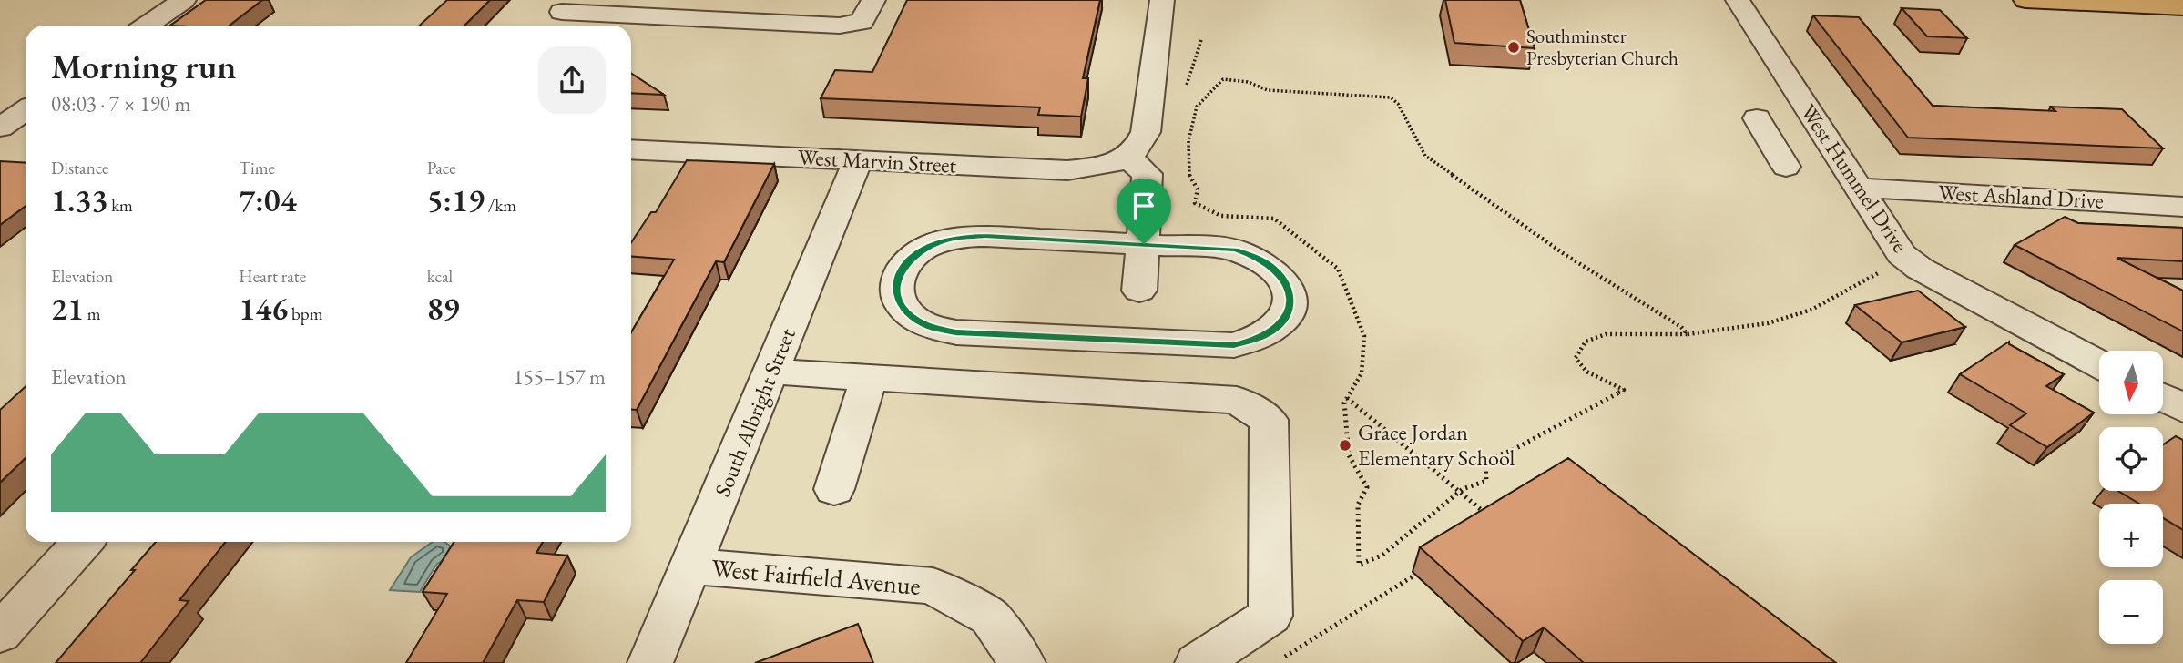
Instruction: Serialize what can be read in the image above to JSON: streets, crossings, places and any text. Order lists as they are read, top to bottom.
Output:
{
  "streets": {
    "street": [
      "West Marvin Street",
      "West Hummel Drive",
      "West Ashland Drive",
      "South Albright Street",
      "West Fairfield Avenue"
    ]
  },
  "crossings": [
    ["West Marvin Street", "South Albright Street"],
    ["West Hummel Drive", "West Ashland Drive"],
    ["South Albright Street", "West Fairfield Avenue"]
  ],
  "places": ["Southminster Presbyterian Church", "Grace Jordan Elementary School"],
  "north": "bottom",
  "page": {
    "heading": ["Morning run", "08:03 · 7 × 190 m"],
    "stats": [
      ["Distance", "1.33 km"],
      ["Time", "7:04"],
      ["Pace", "5:19 /km"],
      ["Elevation", "21 m"],
      ["Heart rate", "146 bpm"],
      ["kcal", "89"]
    ],
    "map_buttons": ["+", "−"],
    "chart": ["Elevation", "155–157 m"]
  }
}
